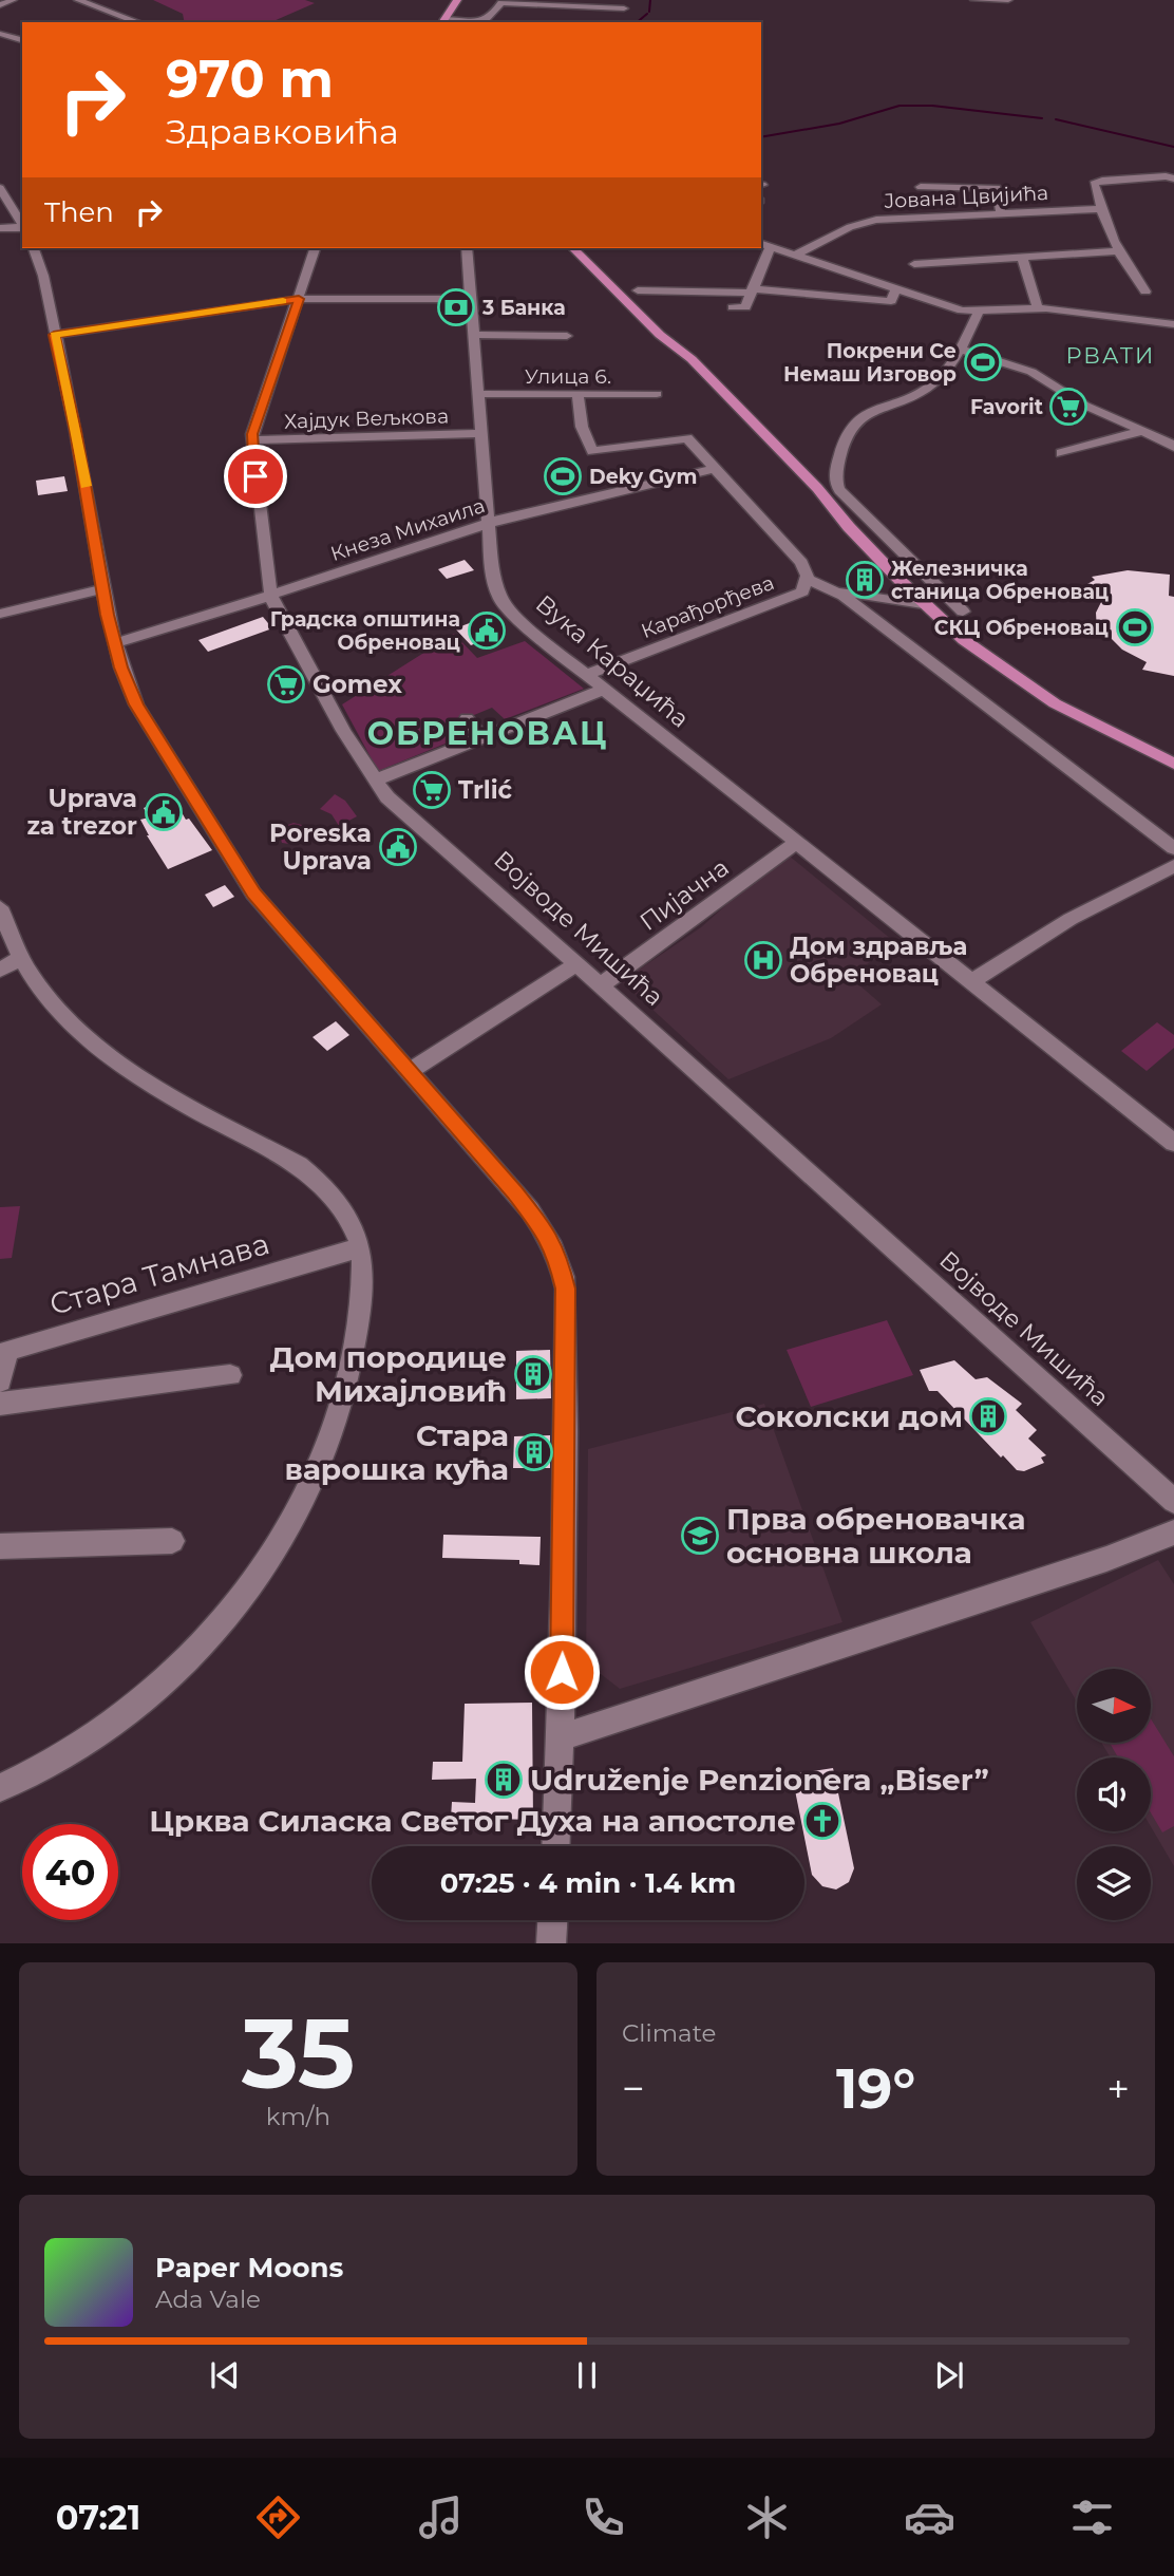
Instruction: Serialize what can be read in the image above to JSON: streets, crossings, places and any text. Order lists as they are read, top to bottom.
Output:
{
  "streets": {
    "street": [
      "Јована Цвијића",
      "Улица 6.",
      "Хајдук Вељкова",
      "Кнеза Михаила",
      "Карађорђева",
      "Вука Караџића",
      "Пијачна",
      "Војводе Мишића",
      "Стара Тамнава"
    ]
  },
  "crossings": [
    ["Улица 6.", "Карађорђева"],
    ["Улица 6.", "Вука Караџића"],
    ["Хајдук Вељкова", "Вука Караџића"],
    ["Хајдук Вељкова", "Војводе Мишића"],
    ["Кнеза Михаила", "Карађорђева"],
    ["Кнеза Михаила", "Вука Караџића"],
    ["Кнеза Михаила", "Војводе Мишића"],
    ["Карађорђева", "Вука Караџића"],
    ["Вука Караџића", "Пијачна"],
    ["Пијачна", "Војводе Мишића"]
  ],
  "districts": ["РВАТИ", "ОБРЕНОВАЦ"],
  "places": {
    "bank": ["3 Банка"],
    "sports": ["Покрени Се Немаш Изговор", "Deky Gym", "СКЦ Обреновац"],
    "supermarket": ["Favorit", "Gomex", "Trlić"],
    "building": [
      "Железничка станица Обреновац",
      "Дом породице Михајловић",
      "Соколски дом",
      "Стара варошка кућа",
      "Udruženje Penzionera „Biser”"
    ],
    "public building": ["Градска општина Обреновац", "Uprava za trezor", "Poreska Uprava"],
    "hospital": ["Дом здравља Обреновац"],
    "school or university": ["Прва обреновачка основна школа"],
    "church": ["Црква Силаска Светог Духа на апостоле"]
  },
  "north": "right",
  "page": {
    "turn": ["970 m", "Здравковића"],
    "then": "Then",
    "limit": "40",
    "trip": "07:25 · 4 min · 1.4 km",
    "tile": [
      ["35", "km/h"],
      "Climate"
    ],
    "heat": ["−", "19°", "+"],
    "song": ["Paper Moons", "Ada Vale"],
    "tabs": "07:21"
  }
}
